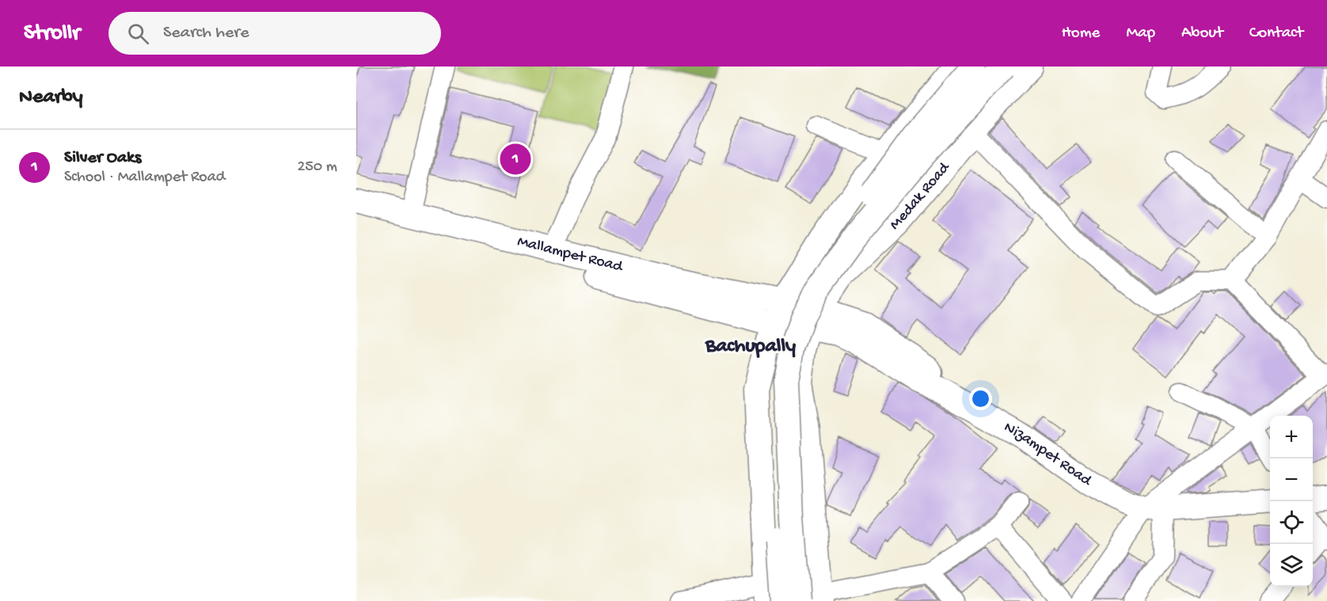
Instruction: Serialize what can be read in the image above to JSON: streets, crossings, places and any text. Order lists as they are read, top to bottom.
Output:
{
  "streets": {
    "main road": ["Medak Road", "Mallampet Road", "Nizampet Road"]
  },
  "crossings": [
    ["Medak Road", "Nizampet Road"]
  ],
  "districts": ["Bachupally"],
  "page": {
    "header": "Strollr",
    "search": "Search here",
    "nav": [
      "Home",
      "Map",
      "About",
      "Contact"
    ],
    "heading": "Nearby",
    "list": [
      {
        "mark": "1",
        "name": "Silver Oaks",
        "note": "School · Mallampet Road",
        "value": "250 m"
      }
    ],
    "pins": "1",
    "map_buttons": ["+", "−"]
  }
}
